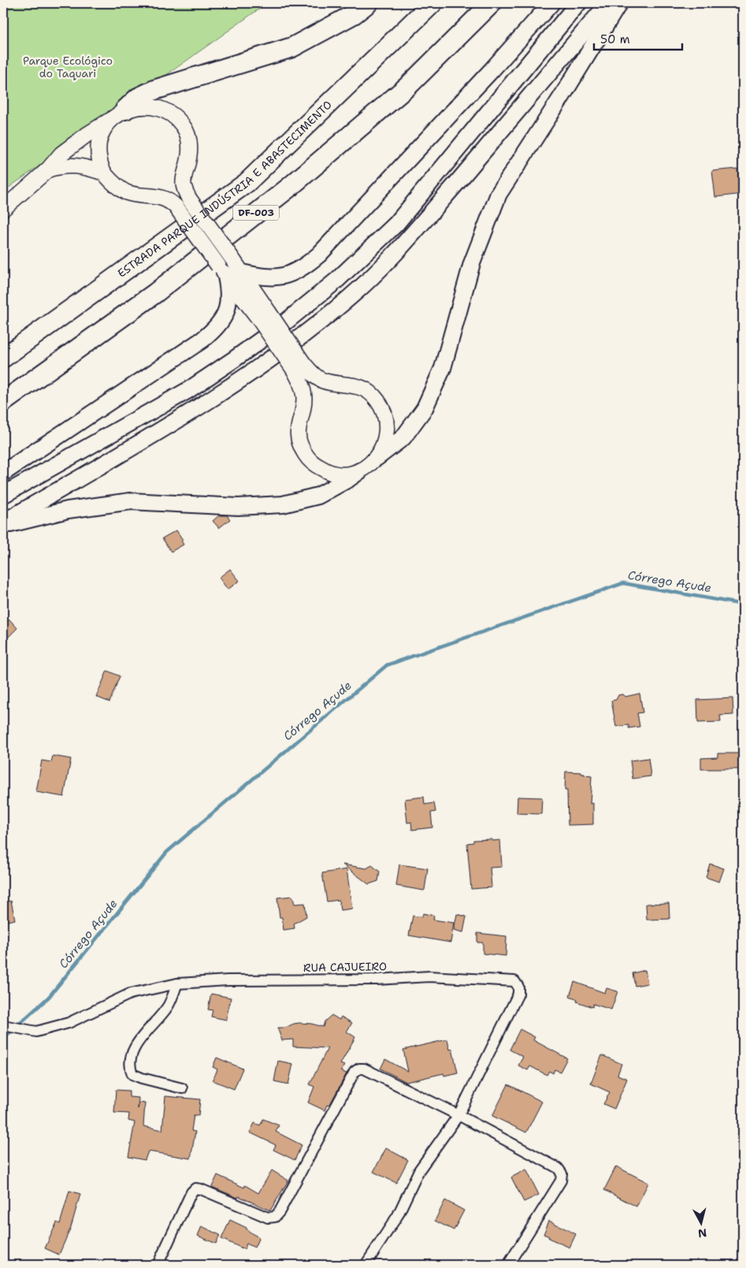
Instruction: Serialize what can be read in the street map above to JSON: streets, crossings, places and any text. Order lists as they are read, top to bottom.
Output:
{
  "streets": {
    "highway": ["ESTRADA PARQUE INDÚSTRIA E ABASTECIMENTO", "DF-003"],
    "street": ["RUA CAJUEIRO"]
  },
  "water": ["Córrego Açude"],
  "parks": ["Parque Ecológico do Taquari"],
  "scale_bar": "50 m",
  "north": "bottom"
}
